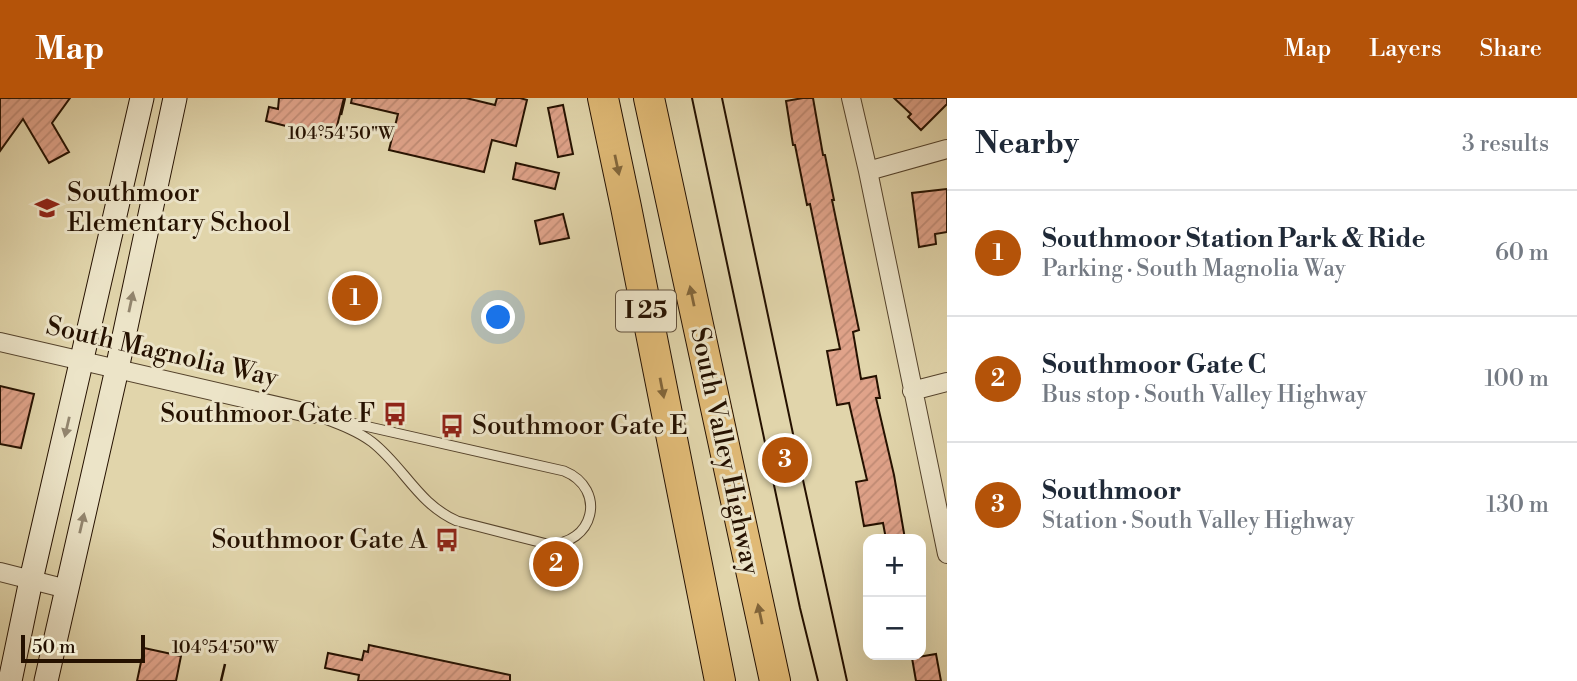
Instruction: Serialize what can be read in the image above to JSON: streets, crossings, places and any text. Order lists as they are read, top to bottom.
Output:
{
  "streets": {
    "highway": ["I 25", "South Valley Highway"],
    "street": ["South Magnolia Way"]
  },
  "places": {
    "school or university": ["Southmoor Elementary School"],
    "bus stop": ["Southmoor Gate F", "Southmoor Gate E", "Southmoor Gate A"]
  },
  "scale_bar": "50 m",
  "page": {
    "header": "Map",
    "nav": ["Map", "Layers", "Share"],
    "heading": ["Nearby", "3 results"],
    "list": [
      {
        "mark": "1",
        "name": "Southmoor Station Park & Ride",
        "note": "Parking · South Magnolia Way",
        "value": "60 m"
      },
      {
        "mark": "2",
        "name": "Southmoor Gate C",
        "note": "Bus stop · South Valley Highway",
        "value": "100 m"
      },
      {
        "mark": "3",
        "name": "Southmoor",
        "note": "Station · South Valley Highway",
        "value": "130 m"
      }
    ],
    "pins": ["1", "3", "2"],
    "map_buttons": ["+", "−"],
    "scale": "50 m"
  },
  "coordinates": ["104°54'50\"W"]
}
